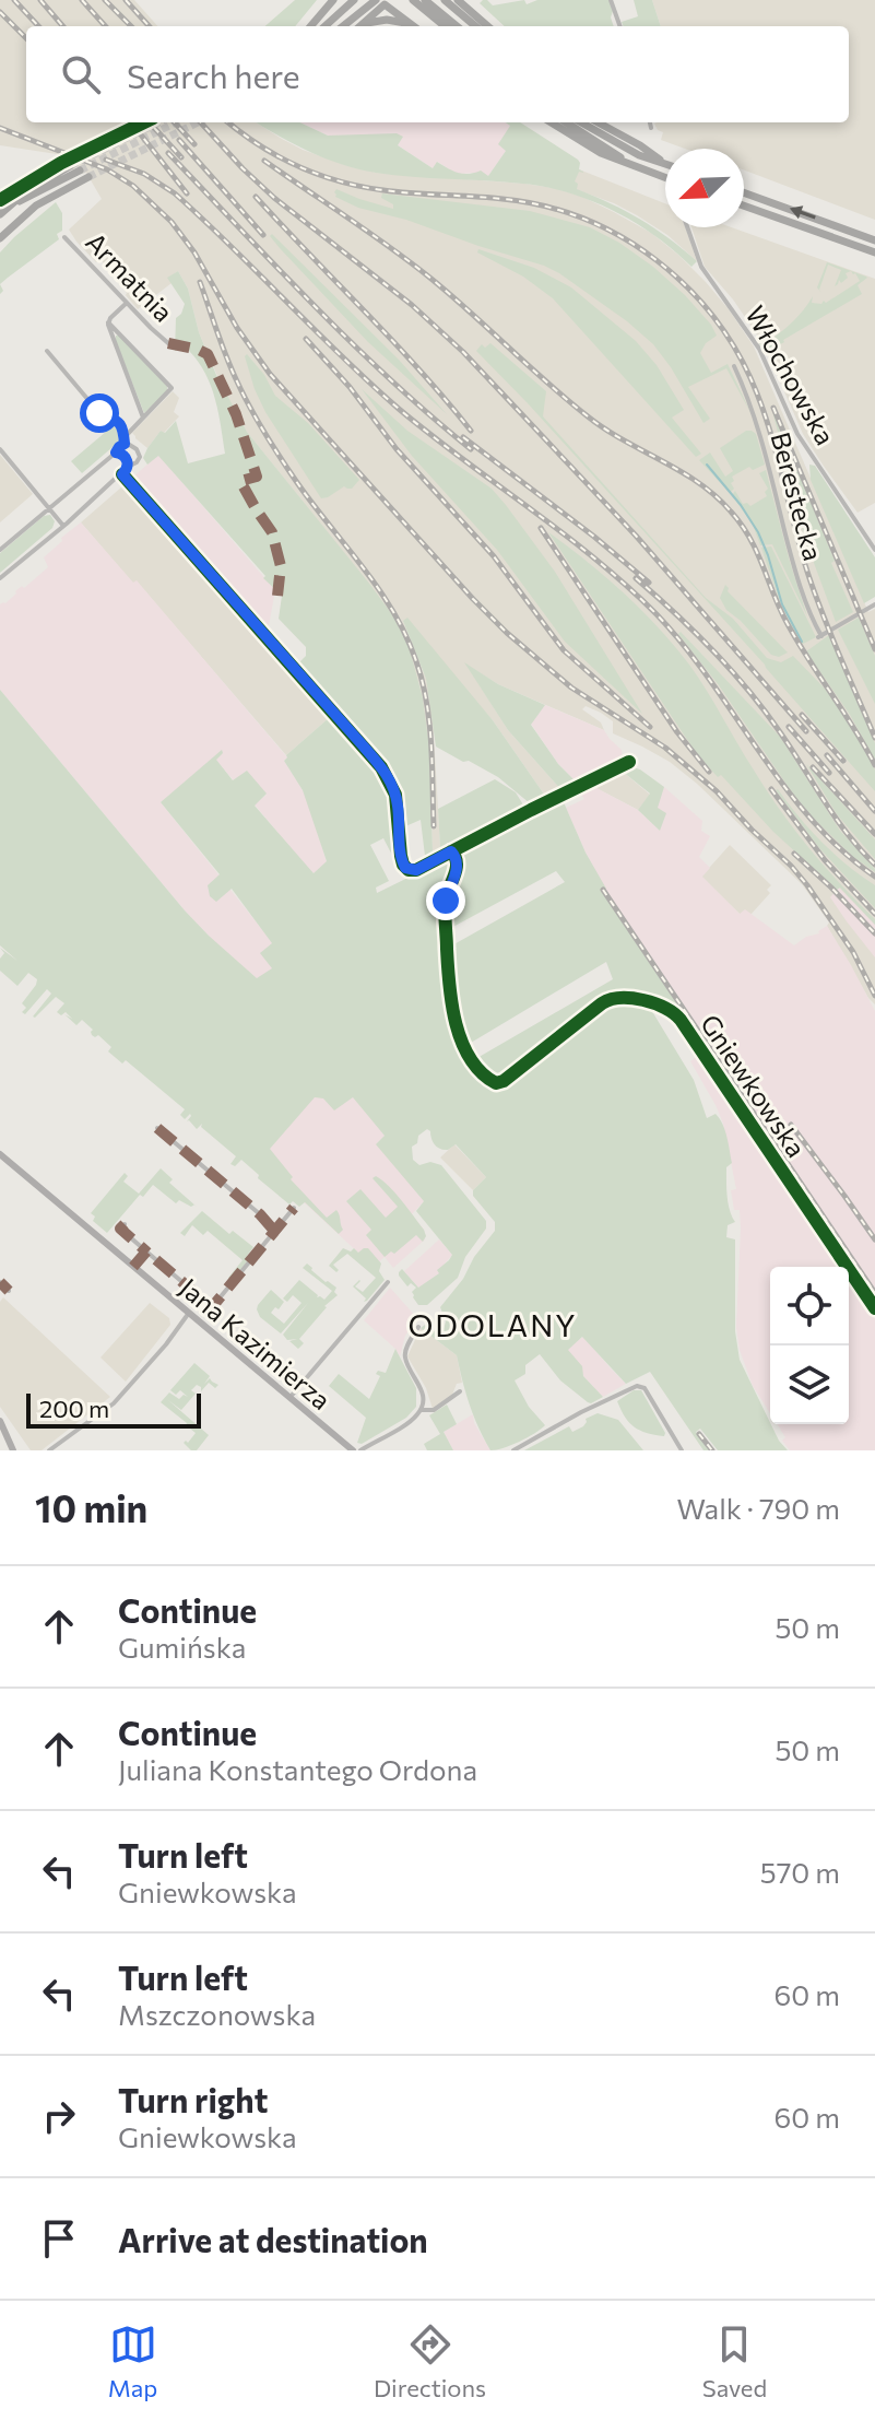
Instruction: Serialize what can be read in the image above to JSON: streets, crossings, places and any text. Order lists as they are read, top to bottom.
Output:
{
  "streets": {
    "street": [
      "Armatnia",
      "Włochowska",
      "Berestecka",
      "Gniewkowska",
      "Jana Kazimierza"
    ]
  },
  "districts": ["ODOLANY"],
  "scale_bar": "200 m",
  "north": "bottom left",
  "page": {
    "search": "Search here",
    "scale": "200 m",
    "heading": ["10 min", "Walk · 790 m"],
    "list": [
      ["Continue", "Gumińska", "50 m"],
      ["Continue", "Juliana Konstantego Ordona", "50 m"],
      ["Turn left", "Gniewkowska", "570 m"],
      ["Turn left", "Mszczonowska", "60 m"],
      ["Turn right", "Gniewkowska", "60 m"],
      "Arrive at destination"
    ],
    "nav": ["Map", "Directions", "Saved"]
  }
}
